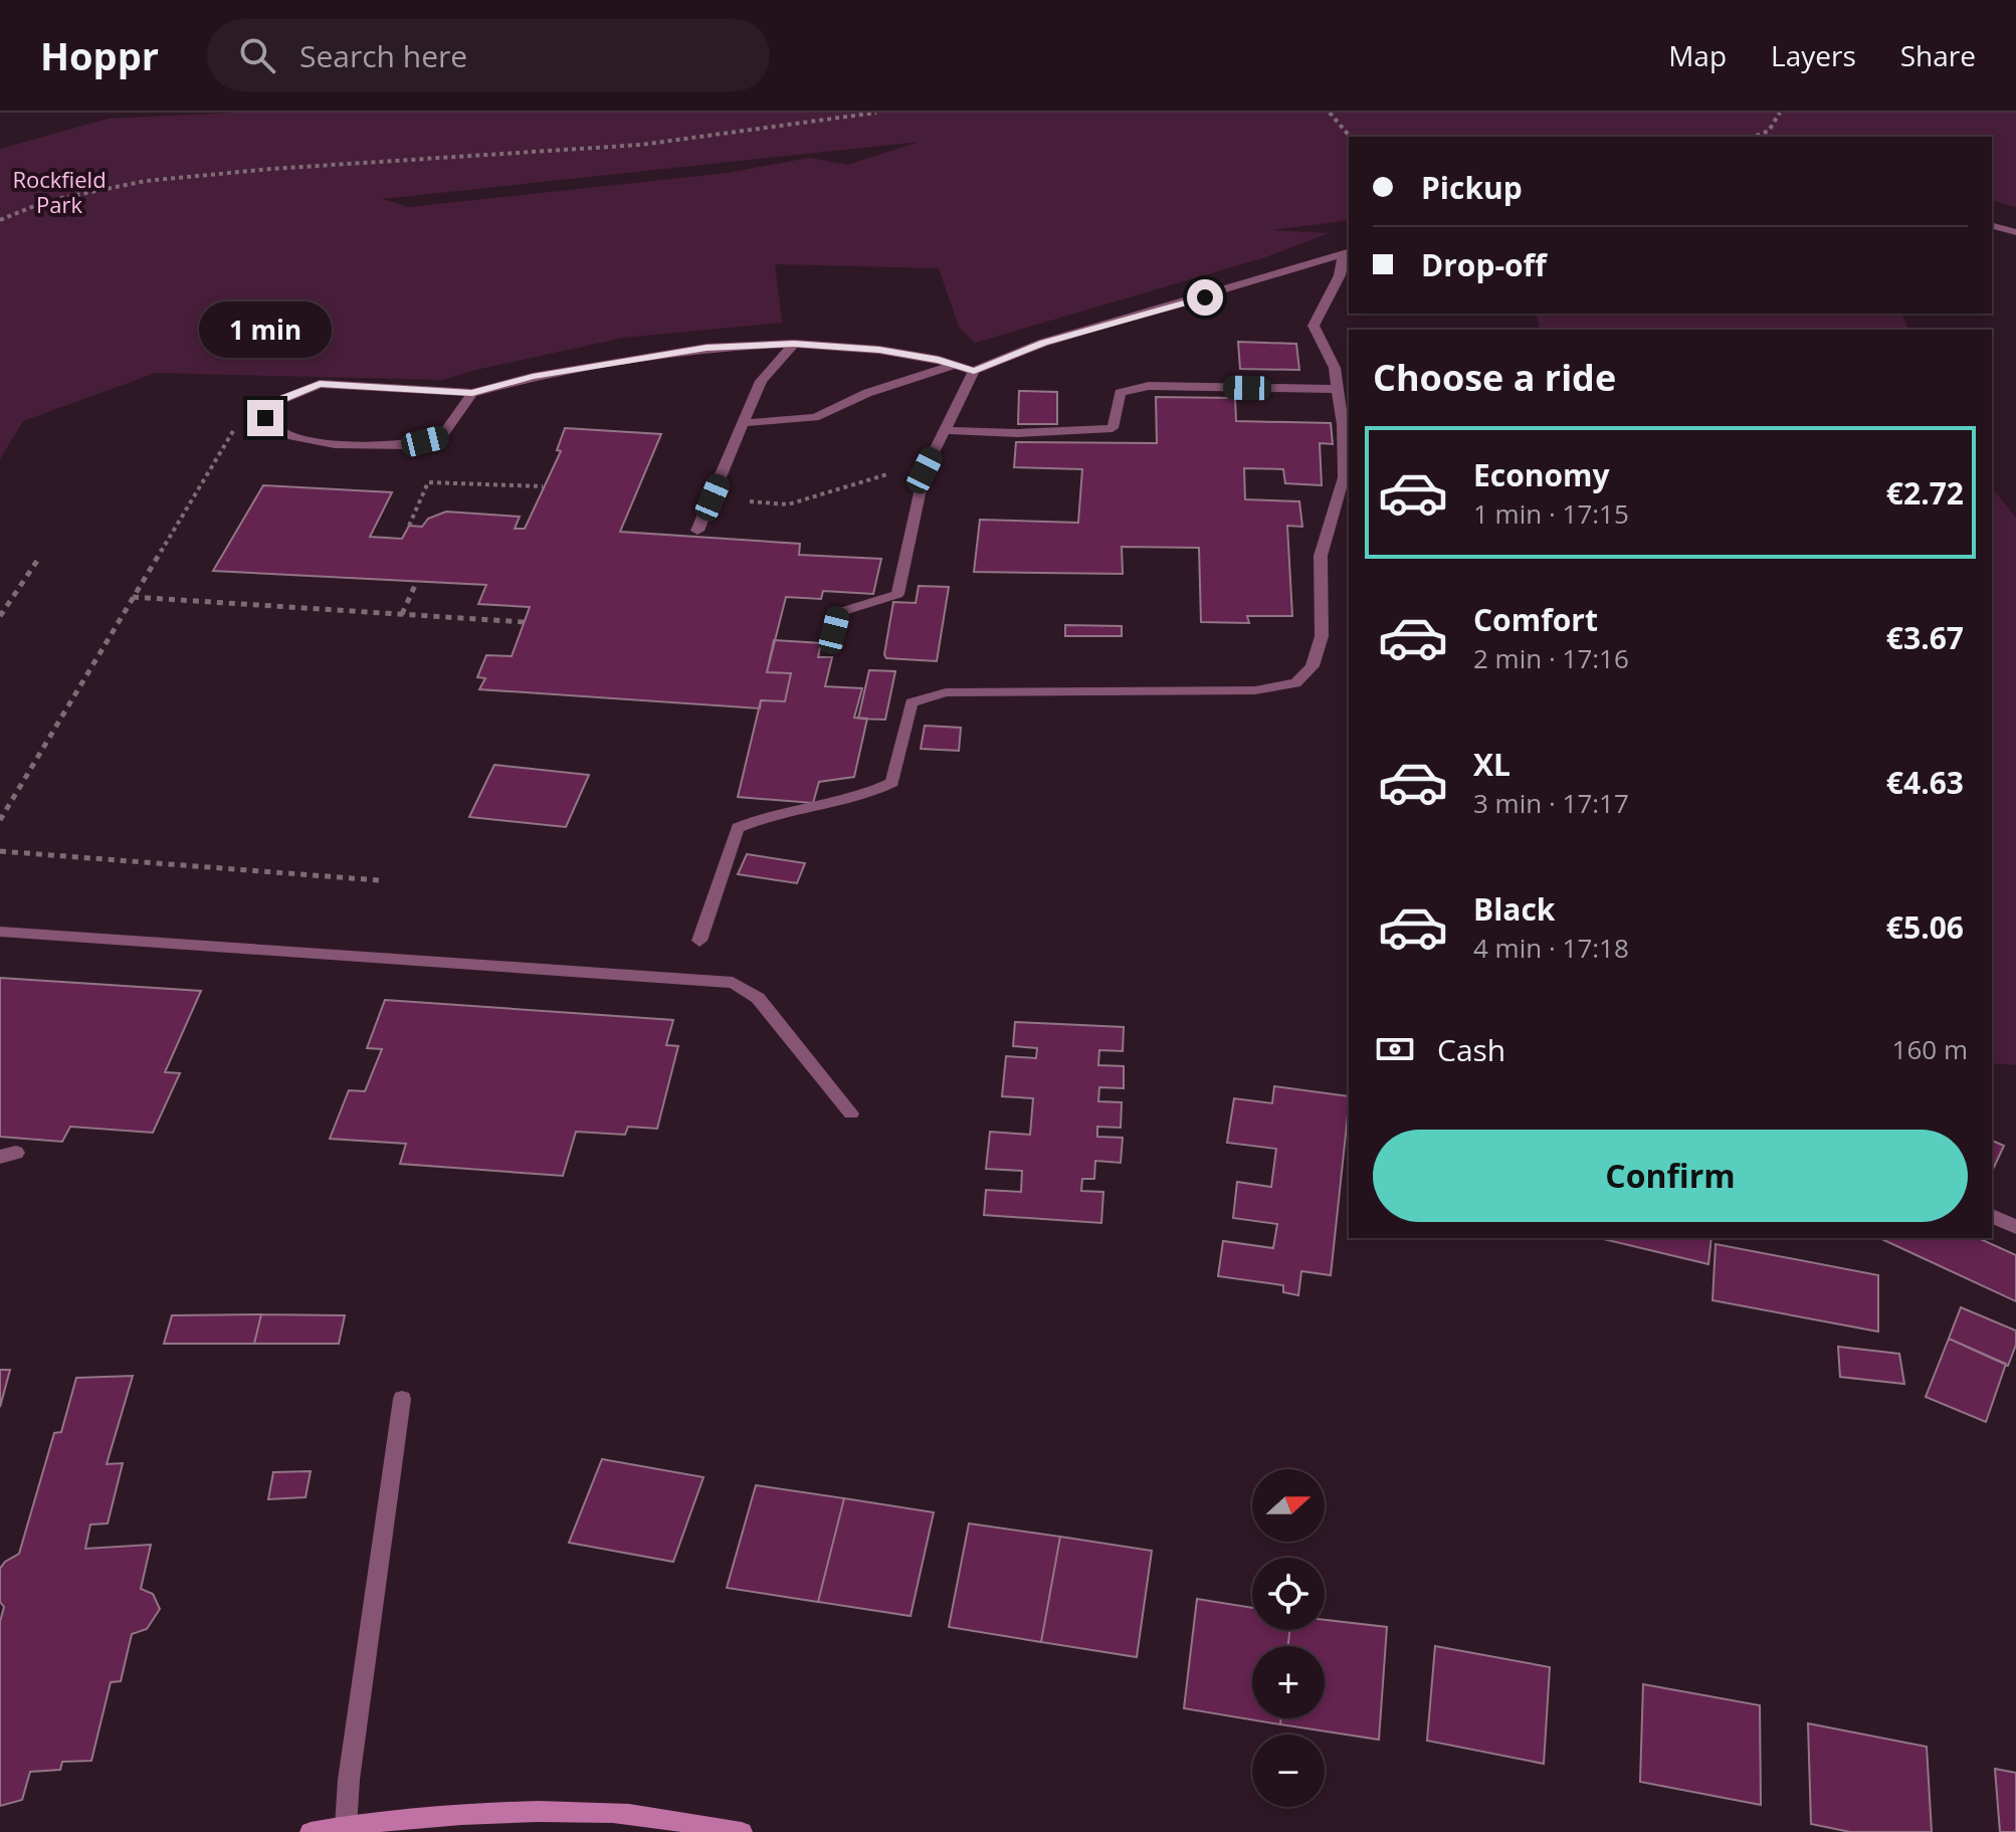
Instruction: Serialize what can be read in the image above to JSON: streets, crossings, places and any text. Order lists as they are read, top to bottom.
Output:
{
  "parks": ["Rockfield Park"],
  "north": "right",
  "page": {
    "header": "Hoppr",
    "search": "Search here",
    "nav": ["Map", "Layers", "Share"],
    "banner": ["Pickup", "Drop-off"],
    "bubble": "1 min",
    "heading": "Choose a ride",
    "list": [
      {
        "name": "Economy",
        "note": "1 min · 17:15",
        "value": "€2.72"
      },
      {
        "name": "Comfort",
        "note": "2 min · 17:16",
        "value": "€3.67"
      },
      {
        "name": "XL",
        "note": "3 min · 17:17",
        "value": "€4.63"
      },
      {
        "name": "Black",
        "note": "4 min · 17:18",
        "value": "€5.06"
      }
    ],
    "pay": ["Cash", "160 m"],
    "buttons": "Confirm",
    "map_buttons": ["+", "−"]
  }
}
